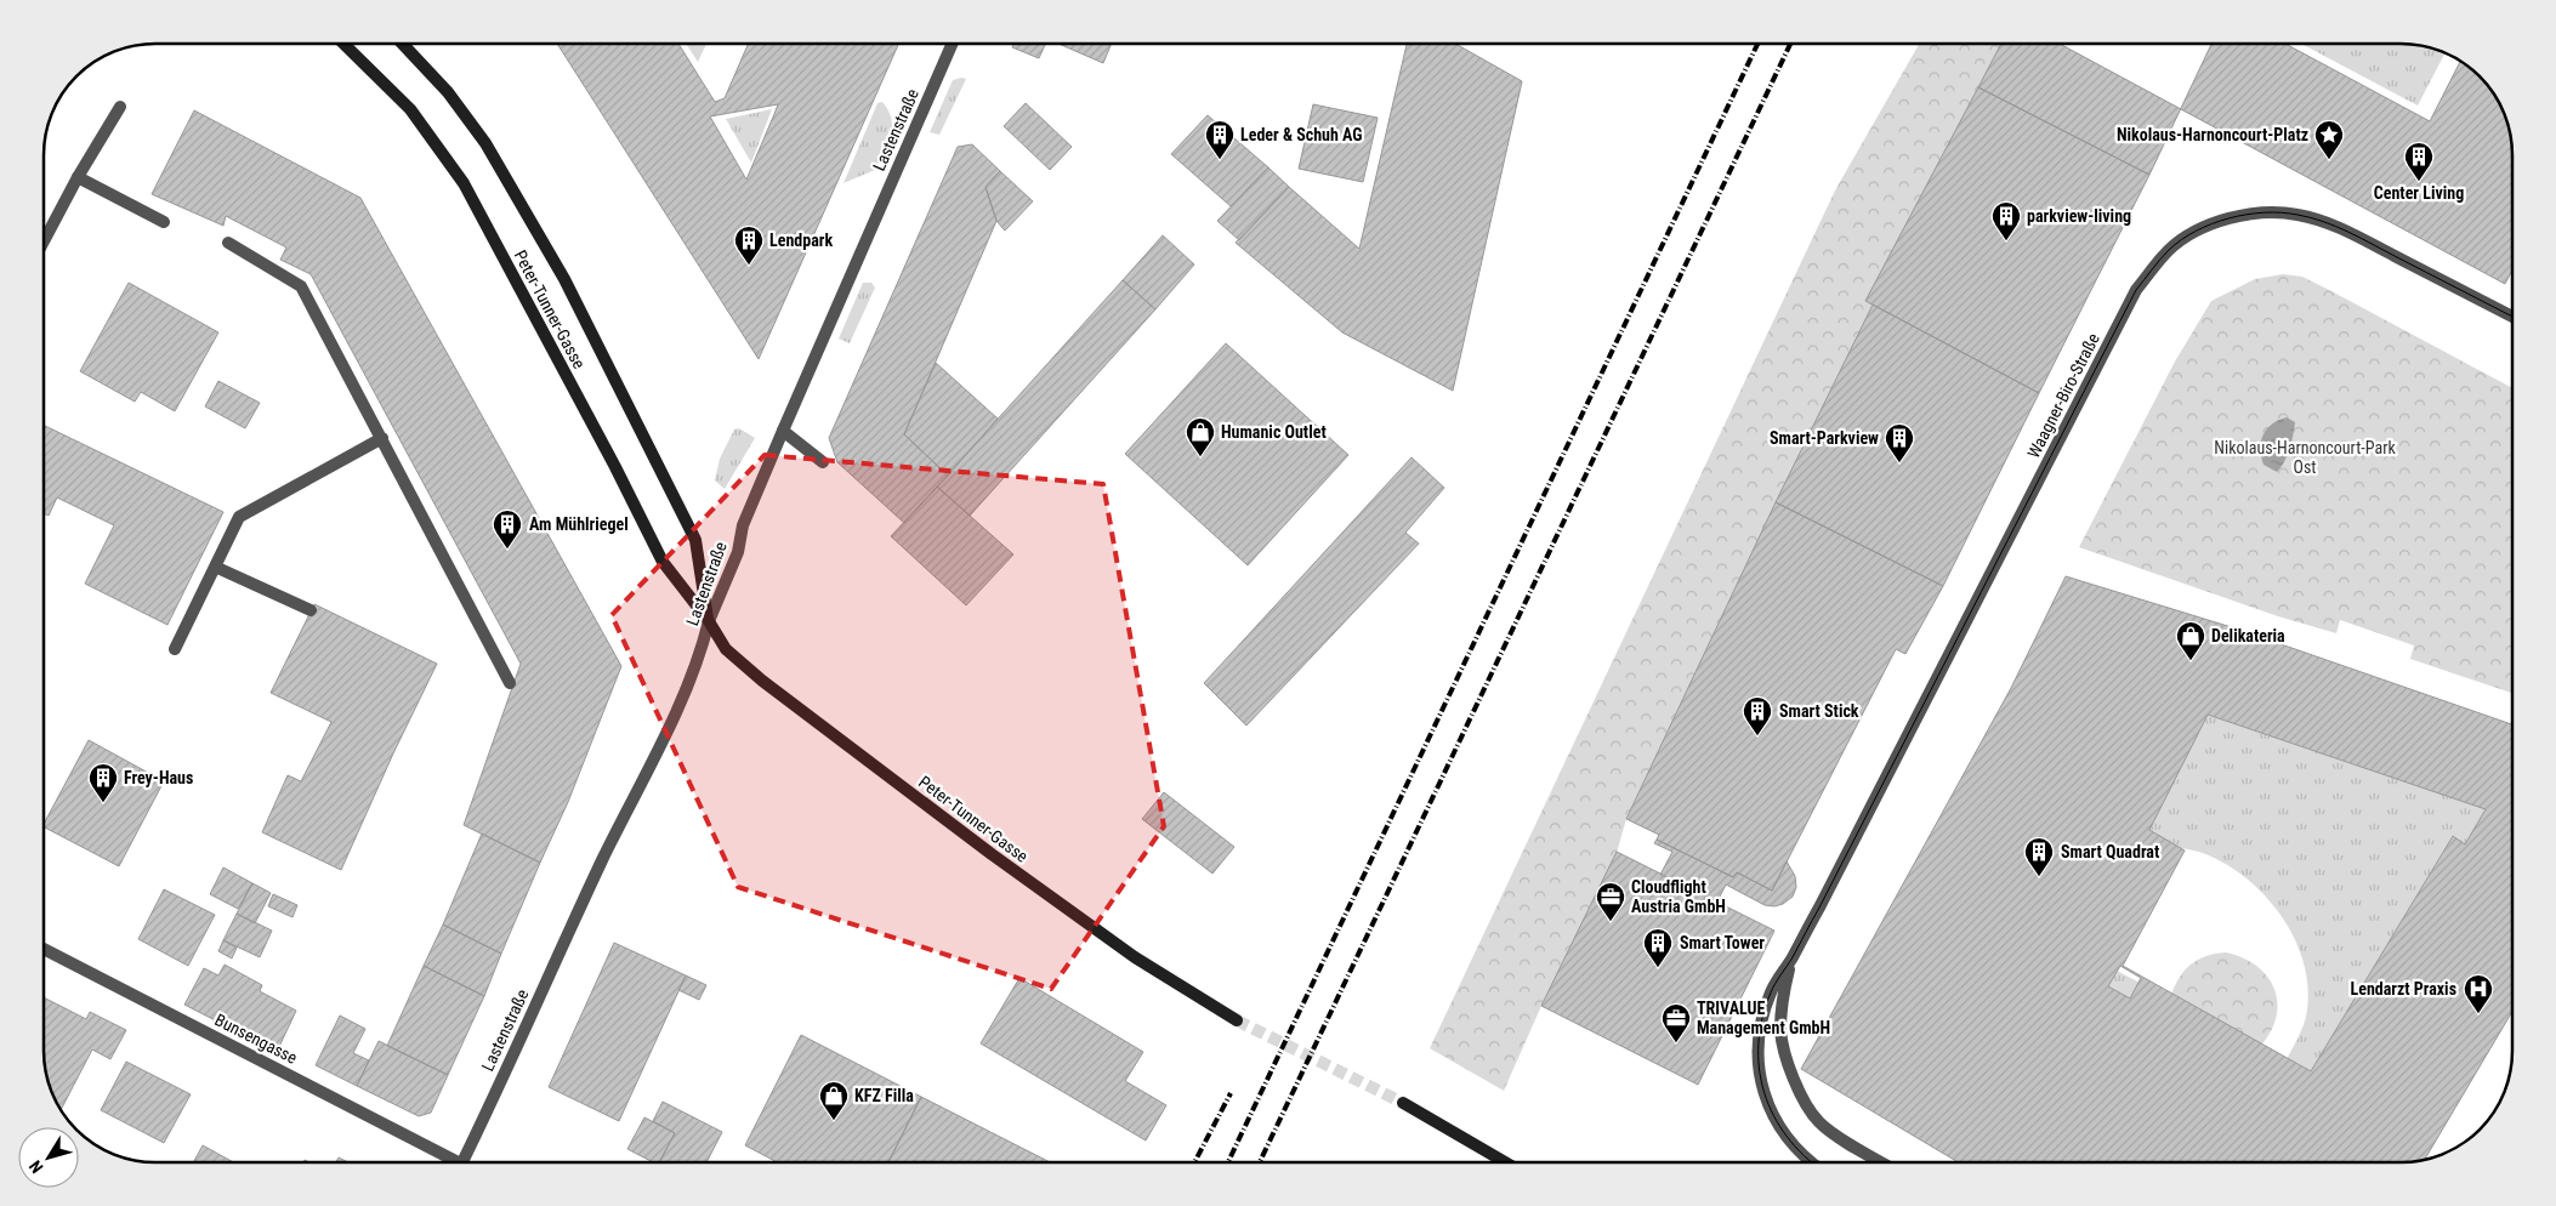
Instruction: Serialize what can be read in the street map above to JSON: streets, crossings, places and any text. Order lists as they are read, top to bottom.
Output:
{
  "streets": {
    "main road": ["Peter-Tunner-Gasse"],
    "street": ["Lastenstraße", "Waagner-Biro-Straße", "Bunsengasse"]
  },
  "crossings": [
    ["Lastenstraße", "Peter-Tunner-Gasse"]
  ],
  "parks": ["Nikolaus-Harnoncourt-Park Ost"],
  "places": {
    "building": [
      "Leder & Schuh AG",
      "Center Living",
      "parkview-living",
      "Lendpark",
      "Smart-Parkview",
      "Am Mühlriegel",
      "Smart Stick",
      "Frey-Haus",
      "Smart Quadrat",
      "Smart Tower"
    ],
    "place": ["Nikolaus-Harnoncourt-Platz"],
    "shop": ["Humanic Outlet", "Delikateria", "KFZ Filla"],
    "office": ["Cloudflight Austria GmbH", "TRIVALUE Management GmbH"],
    "hospital": ["Lendarzt Praxis"]
  },
  "north": "bottom left"
}
